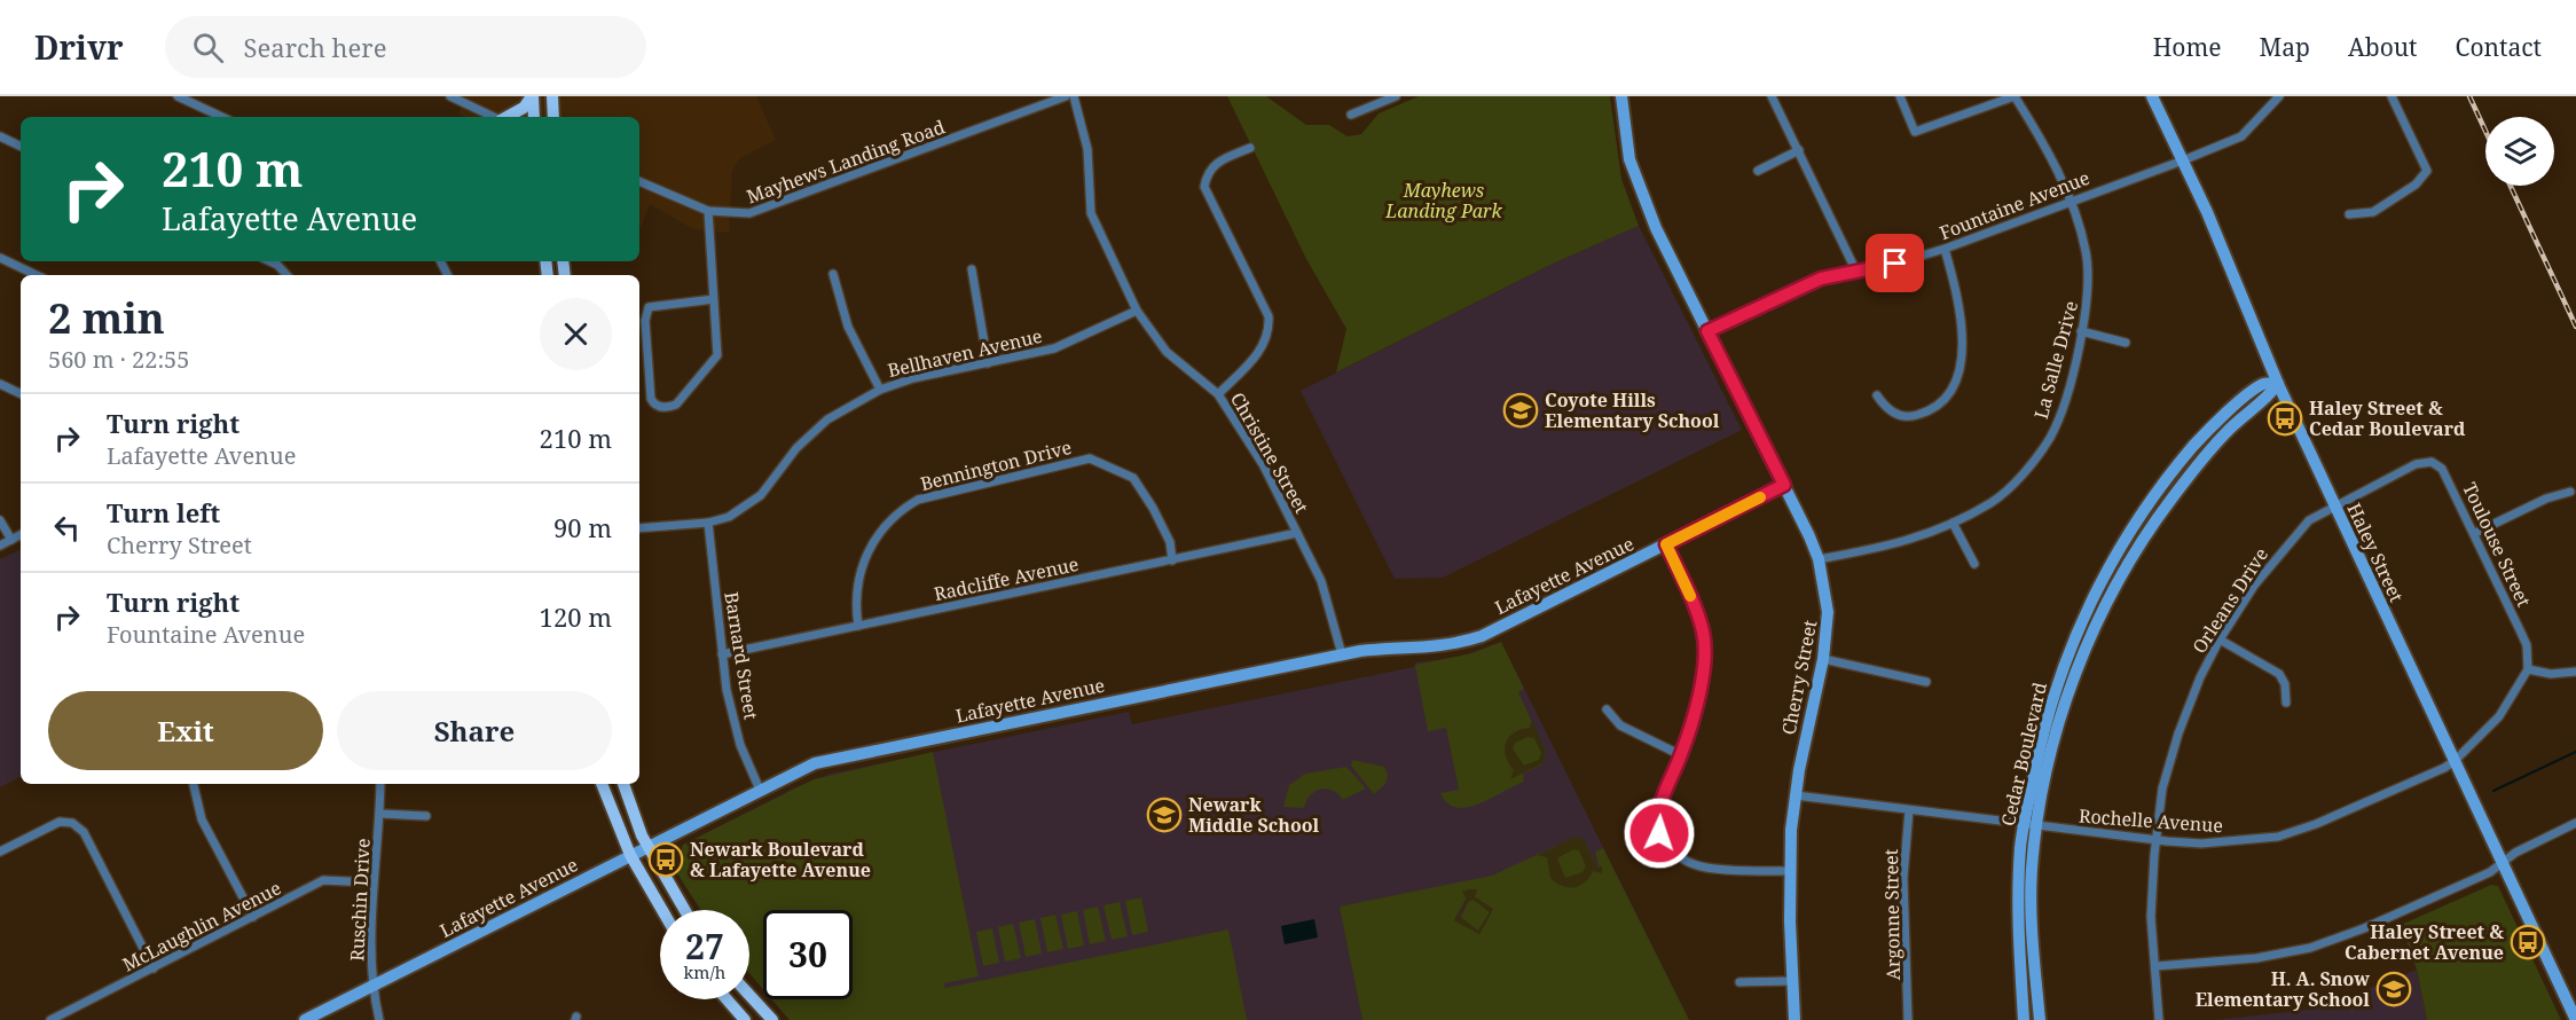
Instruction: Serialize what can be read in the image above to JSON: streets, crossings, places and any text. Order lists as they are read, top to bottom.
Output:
{
  "streets": {
    "street": [
      "Mayhews Landing Road",
      "Fountaine Avenue",
      "Bellhaven Avenue",
      "La Salle Drive",
      "Christine Street",
      "Bennington Drive",
      "Toulouse Street",
      "Haley Street",
      "Lafayette Avenue",
      "Radcliffe Avenue",
      "Orleans Drive",
      "Barnard Street",
      "Cherry Street",
      "Cedar Boulevard",
      "Rochelle Avenue",
      "Ruschin Drive",
      "Argonne Street",
      "McLaughlin Avenue"
    ]
  },
  "crossings": [
    ["Fountaine Avenue", "La Salle Drive"],
    ["Fountaine Avenue", "Haley Street"],
    ["Fountaine Avenue", "Cherry Street"],
    ["Bellhaven Avenue", "Christine Street"],
    ["Bellhaven Avenue", "Barnard Street"],
    ["La Salle Drive", "Cherry Street"],
    ["Christine Street", "Lafayette Avenue"],
    ["Christine Street", "Radcliffe Avenue"],
    ["Bennington Drive", "Radcliffe Avenue"],
    ["Toulouse Street", "Haley Street"],
    ["Toulouse Street", "Orleans Drive"],
    ["Toulouse Street", "Rochelle Avenue"],
    ["Haley Street", "Orleans Drive"],
    ["Haley Street", "Cedar Boulevard"],
    ["Haley Street", "Rochelle Avenue"],
    ["Lafayette Avenue", "Barnard Street"],
    ["Lafayette Avenue", "Cherry Street"],
    ["Lafayette Avenue", "Ruschin Drive"],
    ["Radcliffe Avenue", "Barnard Street"],
    ["Orleans Drive", "Rochelle Avenue"],
    ["Cherry Street", "Rochelle Avenue"],
    ["Cedar Boulevard", "Rochelle Avenue"],
    ["Rochelle Avenue", "Argonne Street"],
    ["Ruschin Drive", "McLaughlin Avenue"]
  ],
  "parks": ["Mayhews Landing Park"],
  "places": {
    "school or university": ["Coyote Hills Elementary School", "Newark Middle School", "H. A. Snow Elementary School"],
    "bus stop": ["Haley Street & Cedar Boulevard", "Newark Boulevard & Lafayette Avenue", "Haley Street & Cabernet Avenue"]
  },
  "page": {
    "header": "Drivr",
    "search": "Search here",
    "nav": [
      "Home",
      "Map",
      "About",
      "Contact"
    ],
    "turn": ["210 m", "Lafayette Avenue"],
    "heading": ["2 min", "560 m · 22:55"],
    "list": [
      {
        "name": "Turn right",
        "note": "Lafayette Avenue",
        "value": "210 m"
      },
      {
        "name": "Turn left",
        "note": "Cherry Street",
        "value": "90 m"
      },
      {
        "name": "Turn right",
        "note": "Fountaine Avenue",
        "value": "120 m"
      }
    ],
    "buttons": ["Exit", "Share"],
    "speed": "27 km/h",
    "limit": "30"
  }
}
